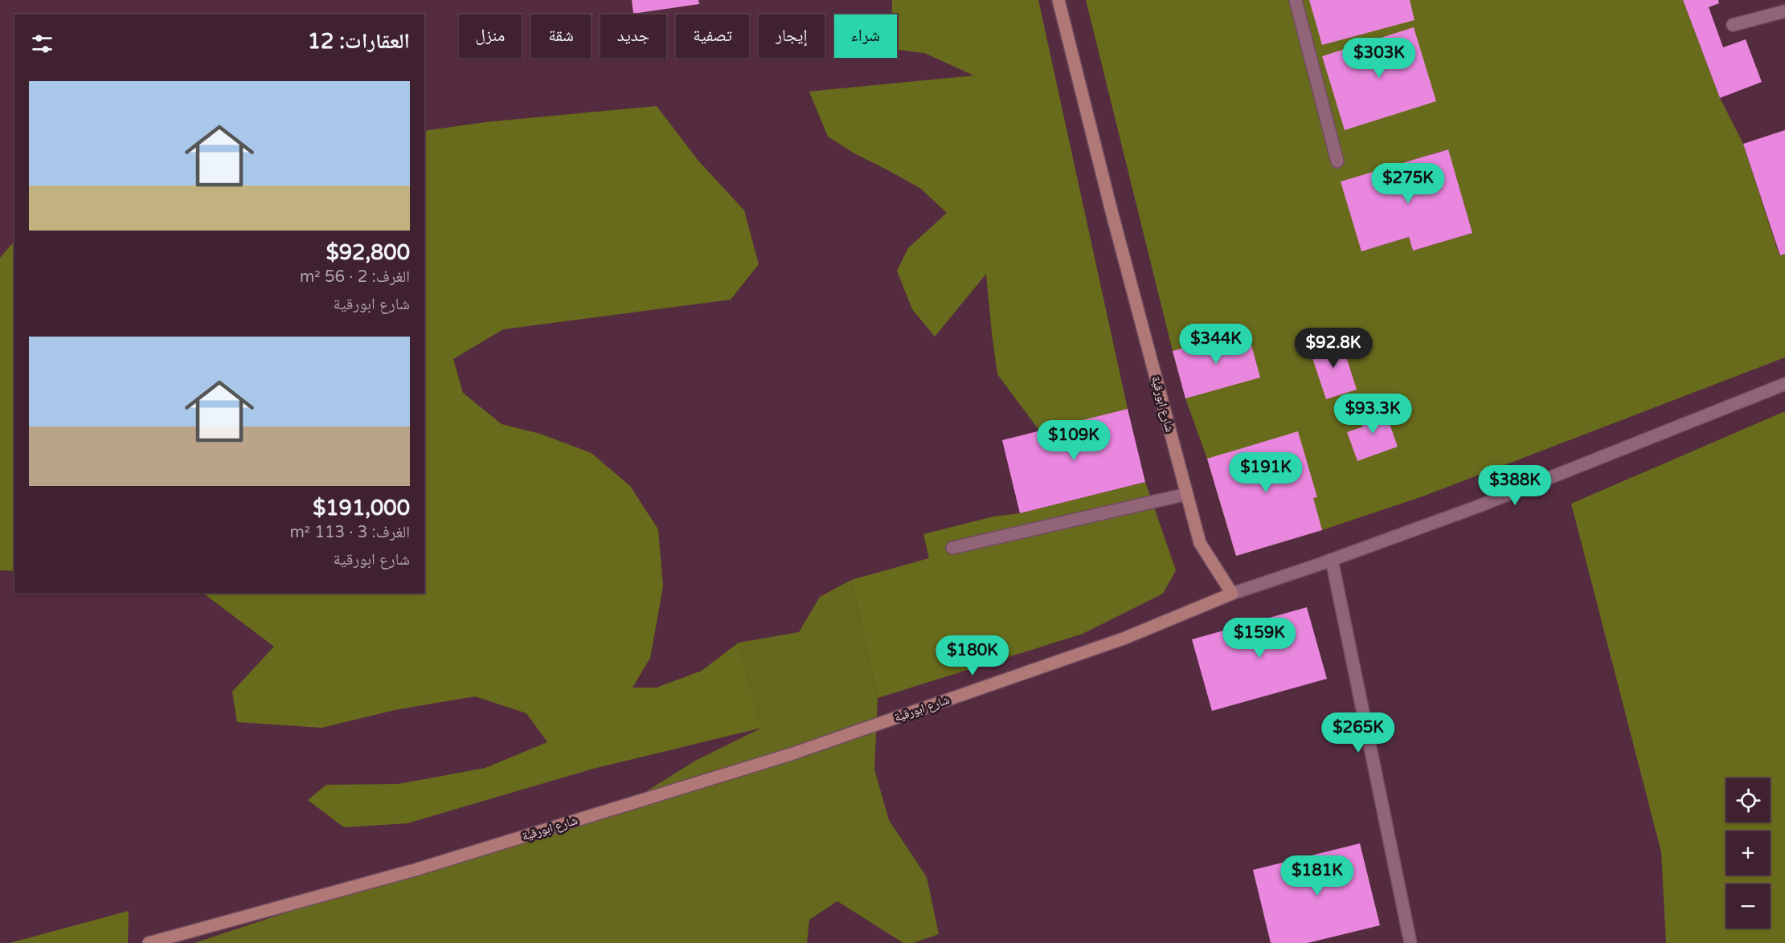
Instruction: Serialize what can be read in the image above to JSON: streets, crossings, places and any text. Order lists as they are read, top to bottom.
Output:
{
  "streets": {
    "main road": ["شارع ابورقية"]
  },
  "page": {
    "chip": [
      "شراء",
      "إيجار",
      "تصفية",
      "جديد",
      "شقة",
      "منزل"
    ],
    "heading": "العقارات: 12",
    "price": [
      "$303K",
      "$275K",
      "$344K",
      "$92.8K",
      "$93.3K",
      "$109K",
      "$191K",
      "$388K",
      "$159K",
      "$180K",
      "$265K",
      "$181K"
    ],
    "list": [
      {
        "name": "$92,800",
        "note": "الغرف: 2 · 56 m² · شارع ابورقية"
      },
      {
        "name": "$191,000",
        "note": "الغرف: 3 · 113 m² · شارع ابورقية"
      }
    ],
    "map_buttons": ["+", "−"]
  }
}
